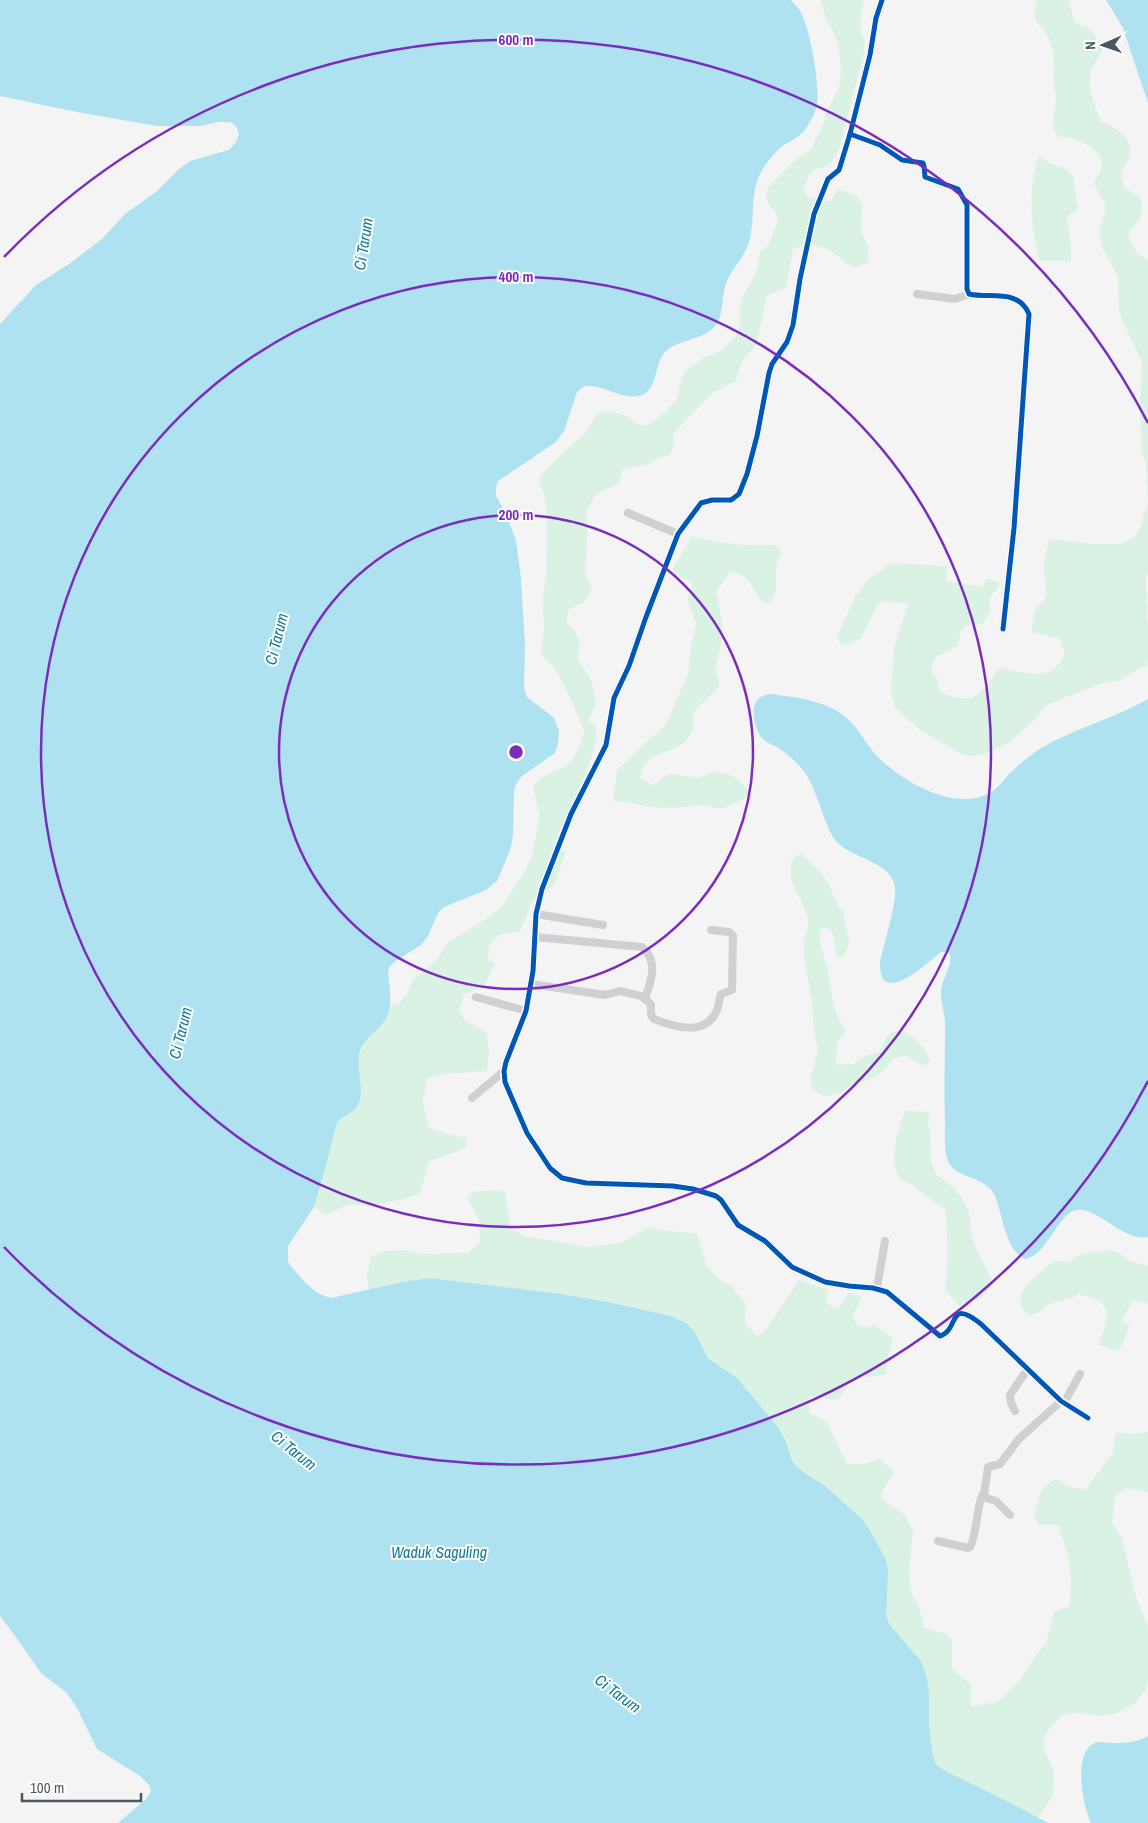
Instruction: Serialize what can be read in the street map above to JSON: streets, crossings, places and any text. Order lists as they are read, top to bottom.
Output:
{
  "water": ["Ci Tarum", "Waduk Saguling"],
  "scale_bar": "100 m",
  "north": "left",
  "rings": ["600 m", "400 m", "200 m"]
}
